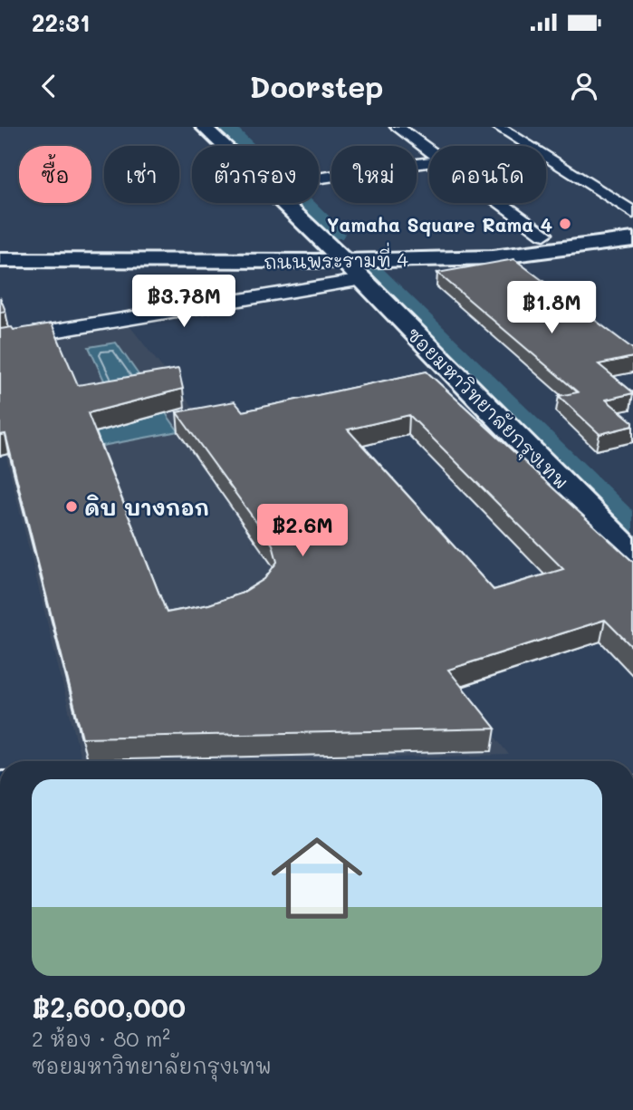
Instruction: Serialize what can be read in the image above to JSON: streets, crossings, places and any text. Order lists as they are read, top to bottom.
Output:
{
  "streets": {
    "main road": ["ถนนพระรามที่ 4", "ซอยมหาวิทยาลัยกรุงเทพ"]
  },
  "crossings": [
    ["ถนนพระรามที่ 4", "ซอยมหาวิทยาลัยกรุงเทพ"]
  ],
  "places": ["Yamaha Square Rama 4", "ดิบ บางกอก"],
  "page": {
    "status": "22:31",
    "header": "Doorstep",
    "chip": [
      "ซื้อ",
      "เช่า",
      "ตัวกรอง",
      "ใหม่",
      "คอนโด"
    ],
    "price": ["฿3.78M", "฿1.8M", "฿2.6M"],
    "list": [
      {
        "name": "฿2,600,000",
        "note": "2 ห้อง · 80 m² · ซอยมหาวิทยาลัยกรุงเทพ"
      }
    ]
  }
}
